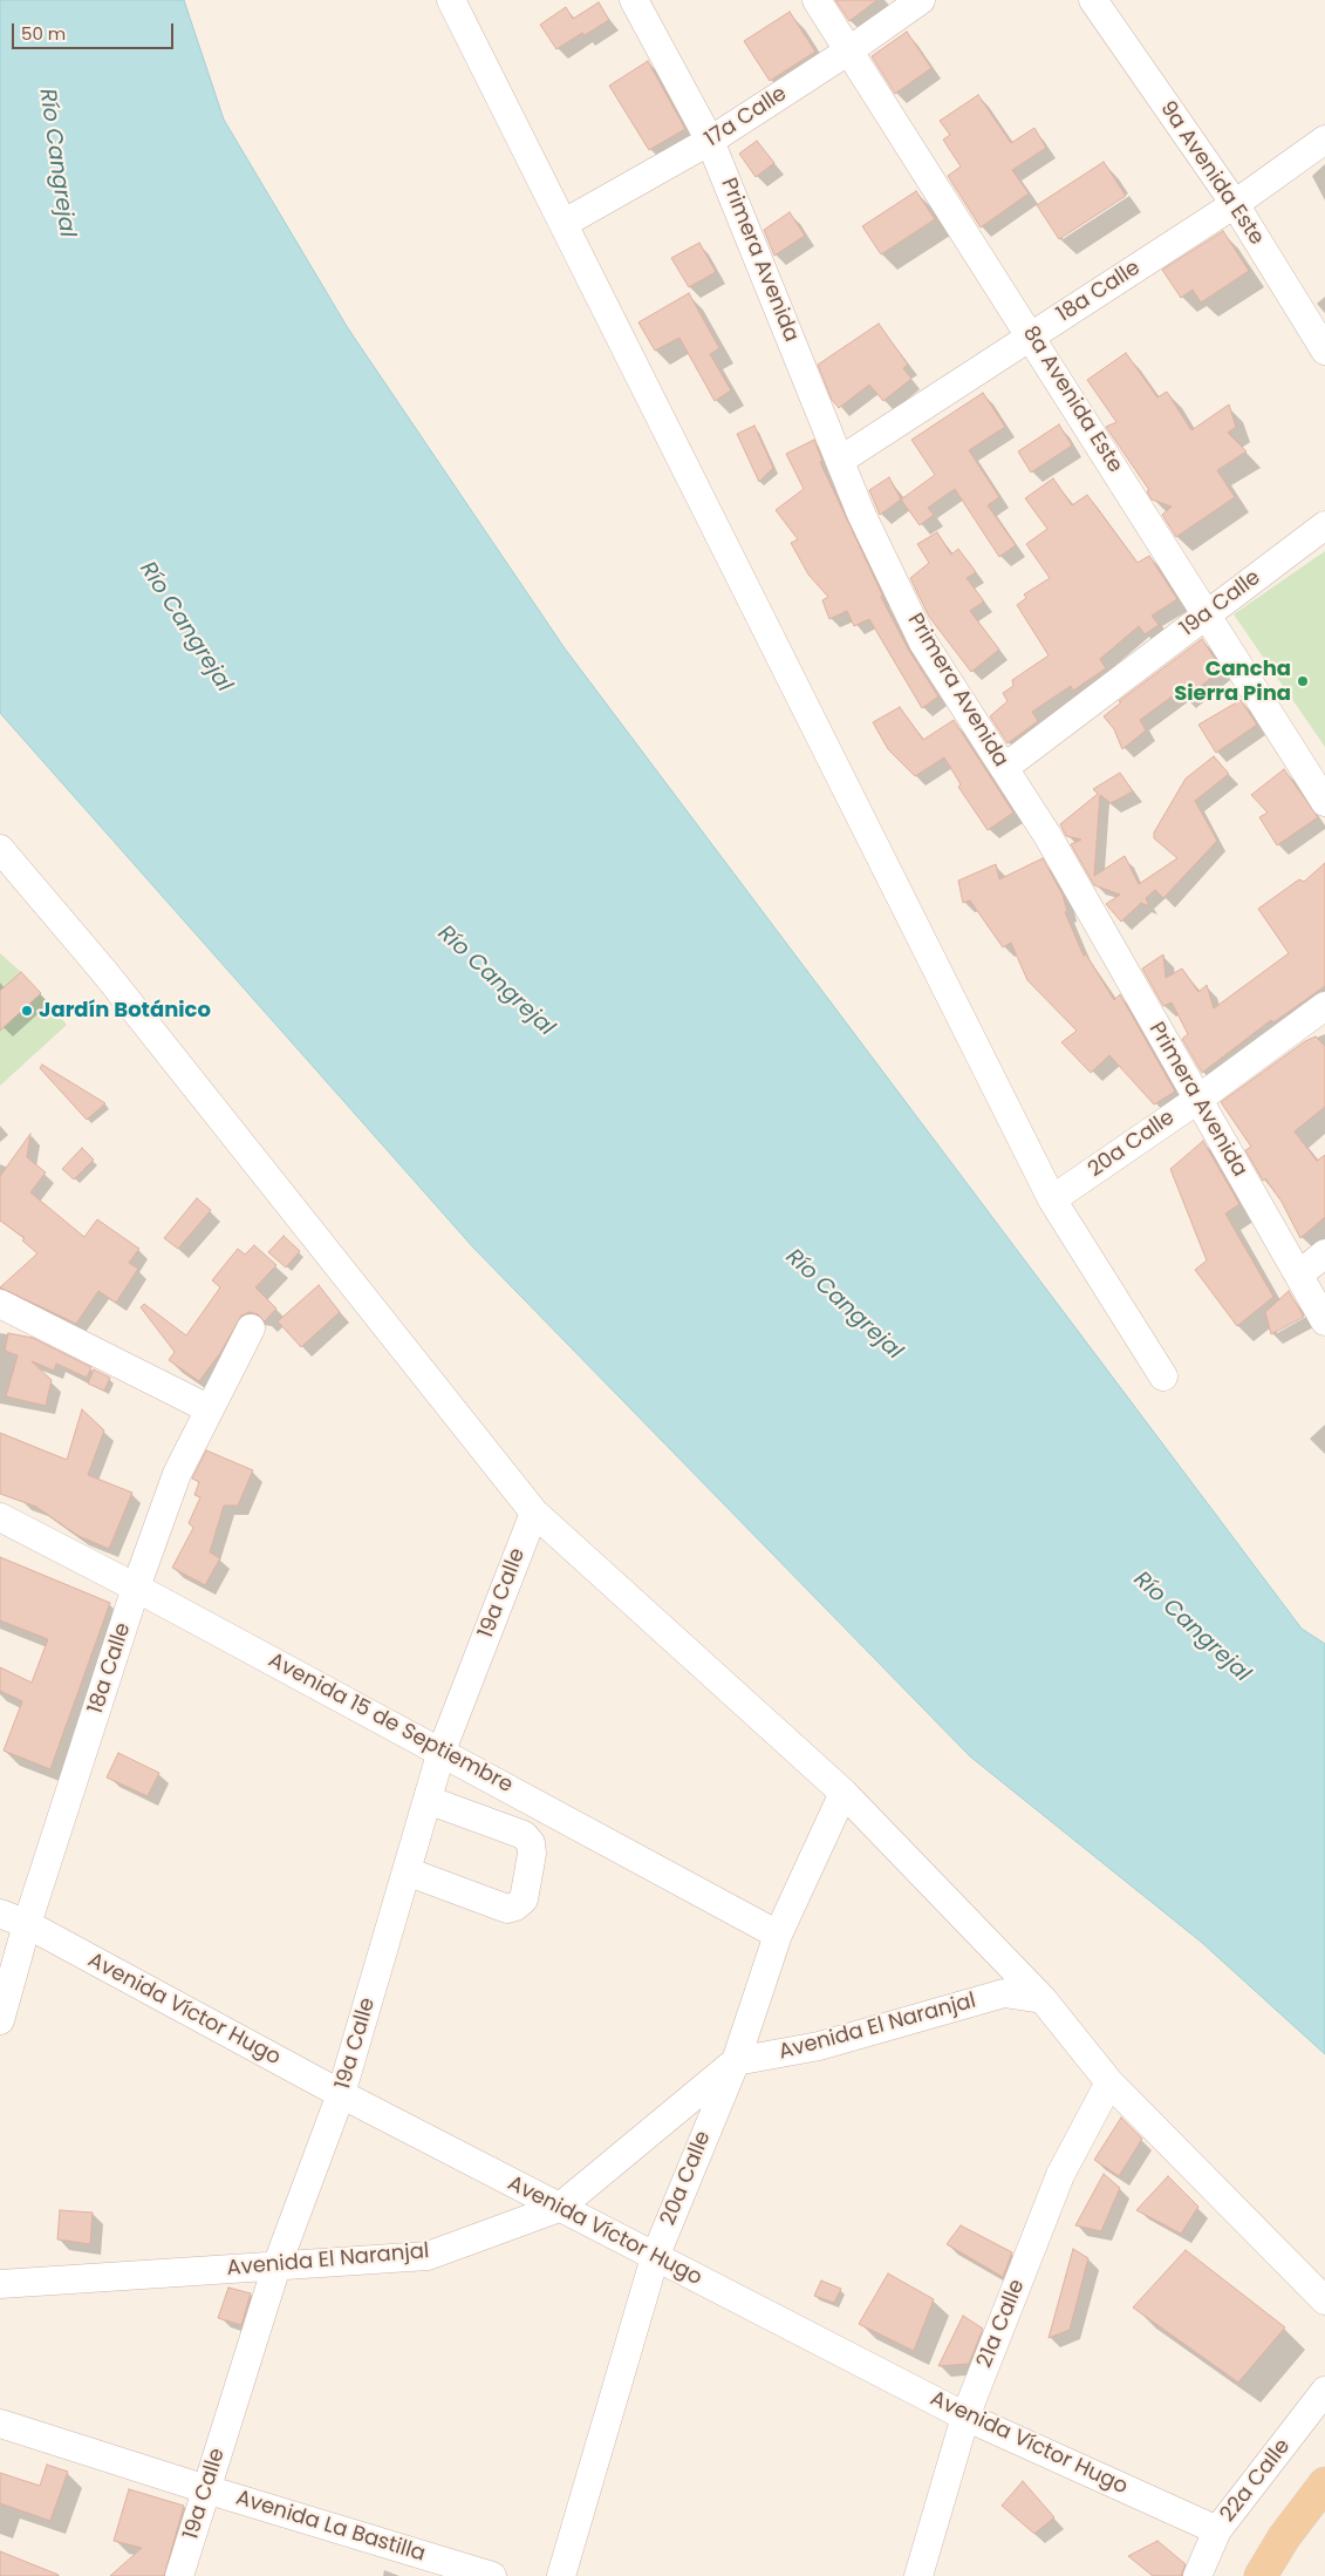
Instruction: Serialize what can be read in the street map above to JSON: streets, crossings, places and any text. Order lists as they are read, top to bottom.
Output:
{
  "streets": {
    "street": [
      "17a Calle",
      "9a Avenida Este",
      "Primera Avenida",
      "18a Calle",
      "8a Avenida Este",
      "19a Calle",
      "20a Calle",
      "Avenida 15 de Septiembre",
      "Avenida Víctor Hugo",
      "Avenida El Naranjal",
      "21a Calle",
      "22a Calle",
      "Avenida La Bastilla"
    ]
  },
  "crossings": [
    ["17a Calle", "Primera Avenida"],
    ["17a Calle", "8a Avenida Este"],
    ["9a Avenida Este", "18a Calle"],
    ["Primera Avenida", "18a Calle"],
    ["Primera Avenida", "19a Calle"],
    ["Primera Avenida", "20a Calle"],
    ["18a Calle", "8a Avenida Este"],
    ["18a Calle", "Avenida 15 de Septiembre"],
    ["18a Calle", "Avenida Víctor Hugo"],
    ["8a Avenida Este", "19a Calle"],
    ["19a Calle", "Avenida 15 de Septiembre"],
    ["19a Calle", "Avenida Víctor Hugo"],
    ["19a Calle", "Avenida El Naranjal"],
    ["19a Calle", "Avenida La Bastilla"],
    ["20a Calle", "Avenida 15 de Septiembre"],
    ["20a Calle", "Avenida Víctor Hugo"],
    ["20a Calle", "Avenida El Naranjal"],
    ["Avenida Víctor Hugo", "Avenida El Naranjal"],
    ["Avenida Víctor Hugo", "21a Calle"],
    ["Avenida Víctor Hugo", "22a Calle"]
  ],
  "water": ["Río Cangrejal"],
  "places": ["Cancha Sierra Pina", "Jardín Botánico"],
  "scale_bar": "50 m"
}
